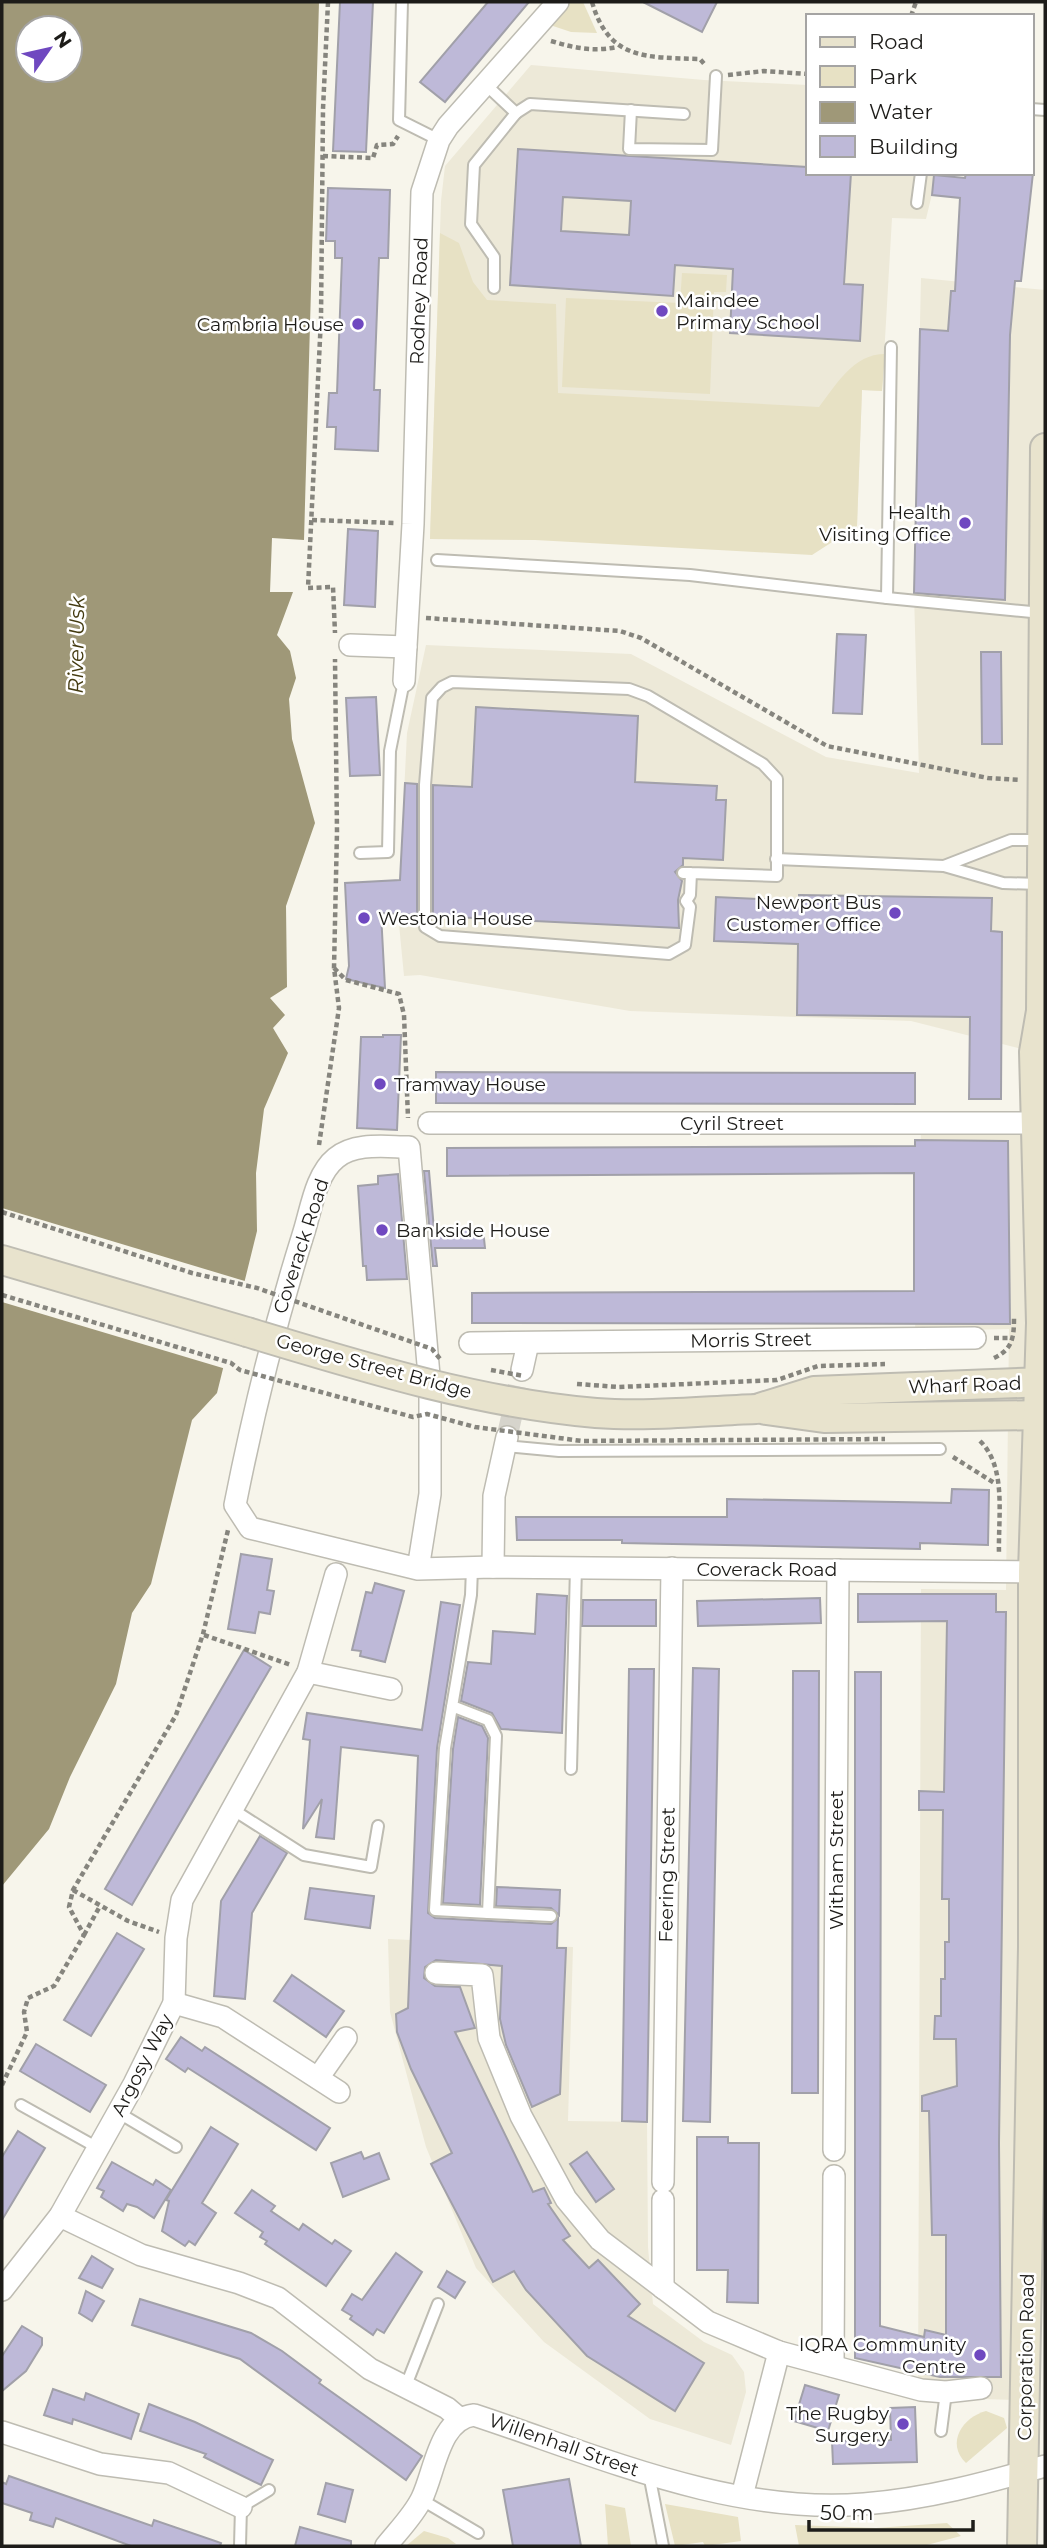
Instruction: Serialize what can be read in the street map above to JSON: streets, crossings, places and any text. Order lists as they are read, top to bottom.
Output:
{
  "streets": {
    "street": [
      "Rodney Road",
      "Cyril Street",
      "Coverack Road",
      "Morris Street",
      "George Street Bridge",
      "Wharf Road",
      "Witham Street",
      "Feering Street",
      "Argosy Way",
      "Corporation Road",
      "Willenhall Street"
    ]
  },
  "crossings": [
    ["Cyril Street", "Corporation Road"],
    ["Coverack Road", "Witham Street"],
    ["Coverack Road", "Feering Street"],
    ["Coverack Road", "Corporation Road"],
    ["George Street Bridge", "Wharf Road"],
    ["Wharf Road", "Corporation Road"],
    ["Argosy Way", "Willenhall Street"],
    ["Corporation Road", "Willenhall Street"]
  ],
  "water": ["River Usk"],
  "places": [
    "Maindee Primary School",
    "Cambria House",
    "Health Visiting Office",
    "Newport Bus Customer Office",
    "Westonia House",
    "Tramway House",
    "Bankside House",
    "IQRA Community Centre",
    "The Rugby Surgery"
  ],
  "legend": [
    "Road",
    "Park",
    "Water",
    "Building"
  ],
  "scale_bar": "50 m",
  "north": "top right"
}
